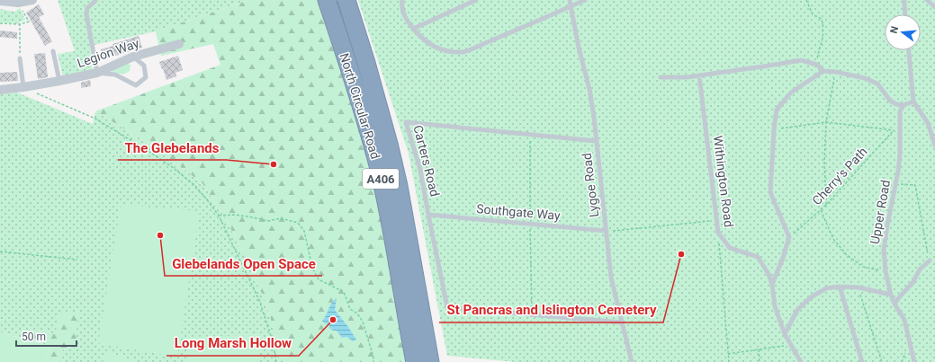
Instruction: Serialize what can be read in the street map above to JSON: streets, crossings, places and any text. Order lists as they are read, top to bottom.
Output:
{
  "streets": {
    "highway": ["North Circular Road", "A406"],
    "street": ["Legion Way"],
    "lane": [
      "Carters Road",
      "Withington Road",
      "Lygoe Road",
      "Southgate Way",
      "Upper Road"
    ],
    "path": ["Cherry's Path"]
  },
  "crossings": [
    ["Carters Road", "Lygoe Road"],
    ["Carters Road", "Southgate Way"],
    ["Cherry's Path", "Upper Road"],
    ["Lygoe Road", "Southgate Way"]
  ],
  "places": [
    "The Glebelands",
    "Glebelands Open Space",
    "St Pancras and Islington Cemetery",
    "Long Marsh Hollow"
  ],
  "scale_bar": "50 m",
  "north": "left"
}
